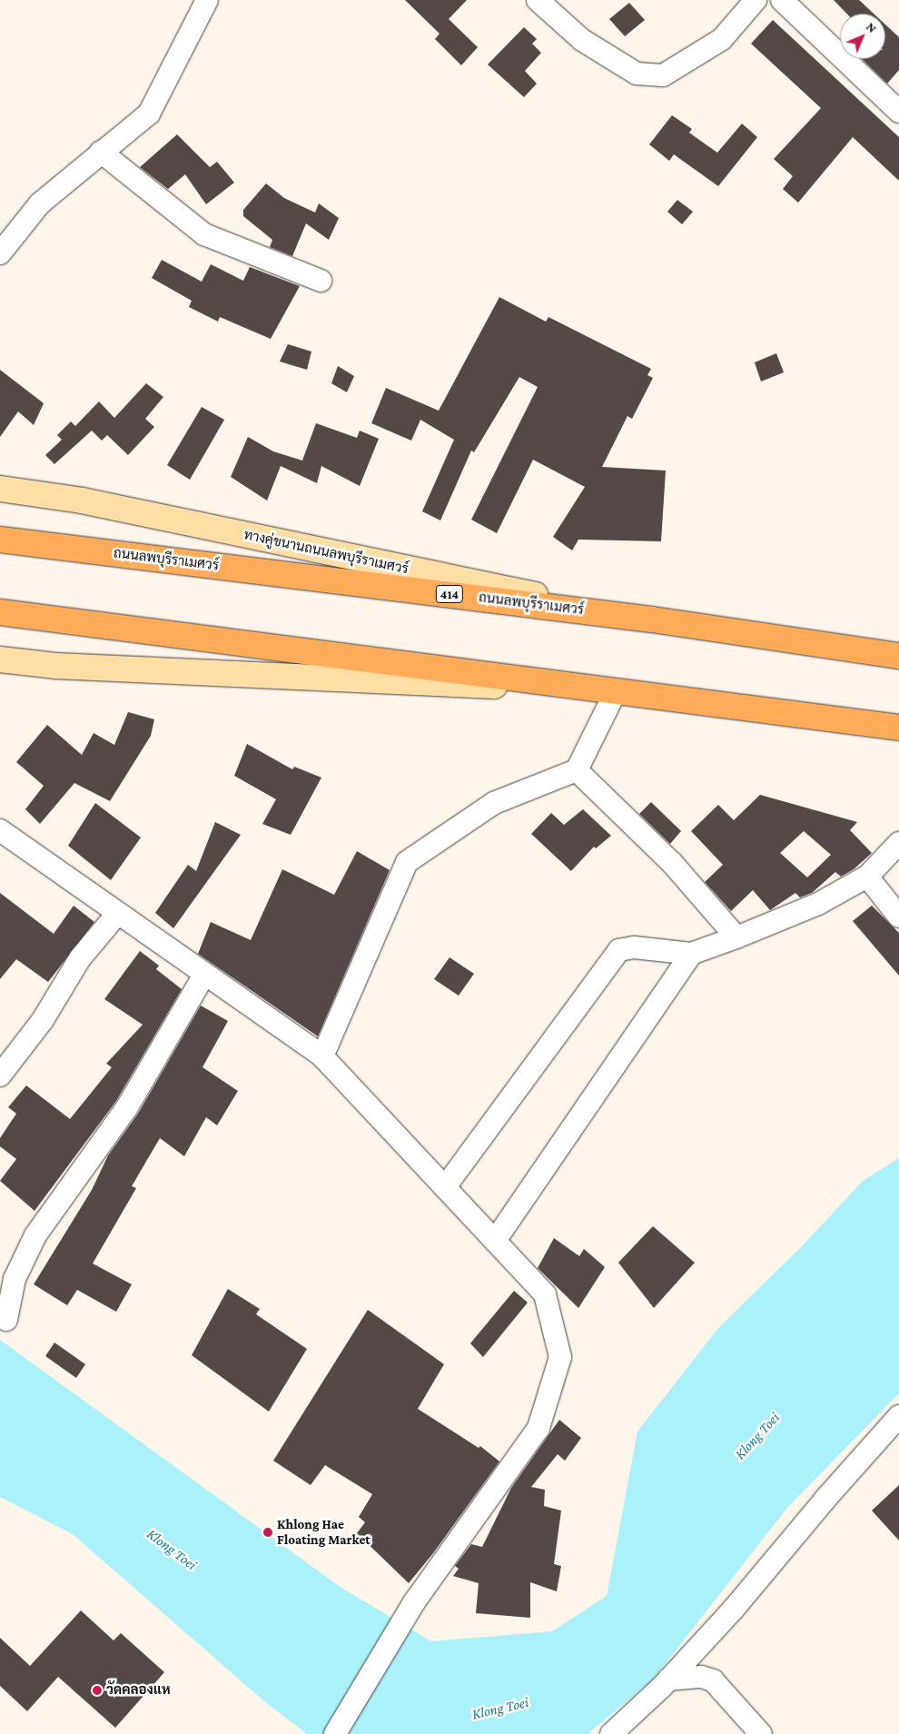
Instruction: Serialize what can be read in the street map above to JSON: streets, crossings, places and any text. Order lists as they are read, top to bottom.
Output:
{
  "streets": {
    "main road": ["ทางคู่ขนานถนนลพบุรีราเมศวร์", "ถนนลพบุรีราเมศวร์", "414"]
  },
  "crossings": [
    ["ทางคู่ขนานถนนลพบุรีราเมศวร์", "ถนนลพบุรีราเมศวร์"]
  ],
  "water": ["Klong Toei"],
  "places": ["Khlong Hae Floating Market", "วัดคลองแห"],
  "north": "top right"
}
